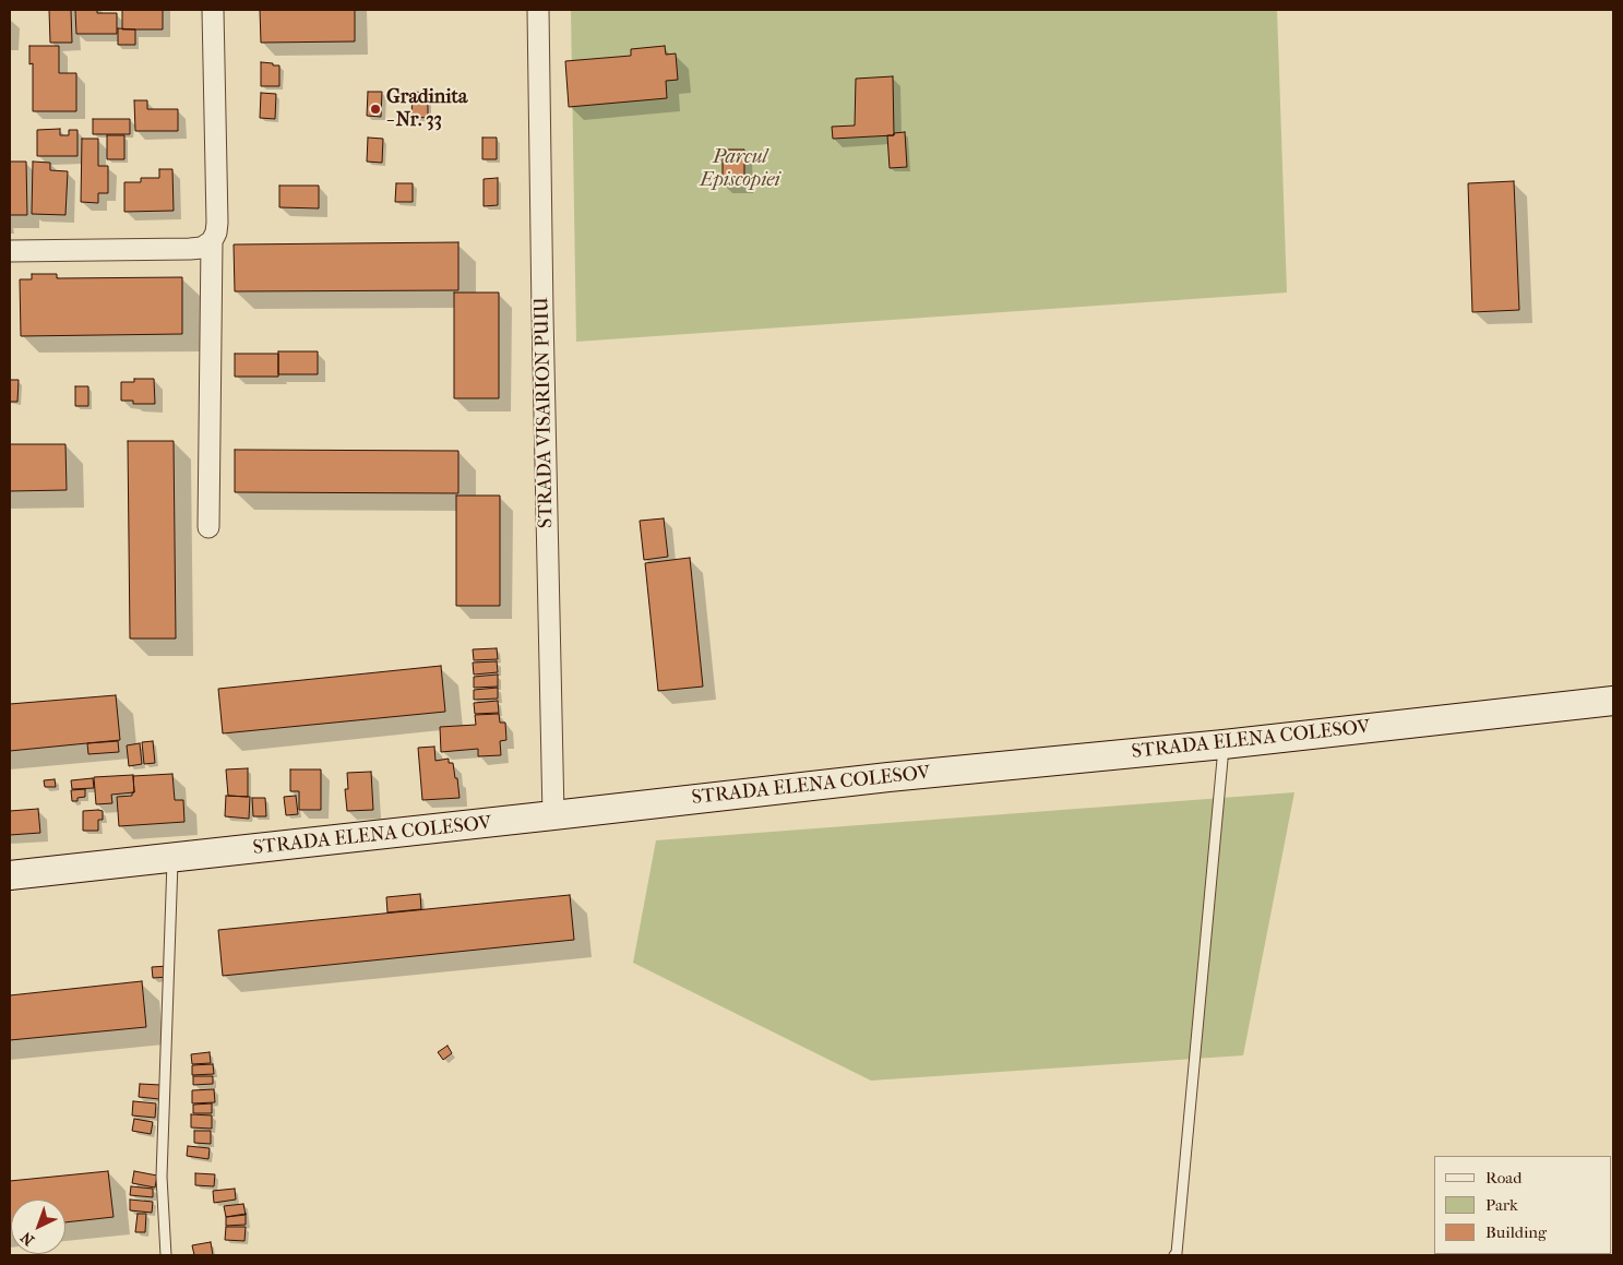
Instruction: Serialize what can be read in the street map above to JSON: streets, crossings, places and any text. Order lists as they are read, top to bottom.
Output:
{
  "streets": {
    "street": ["STRADA VISARION PUIU", "STRADA ELENA COLESOV"]
  },
  "crossings": [
    ["STRADA VISARION PUIU", "STRADA ELENA COLESOV"]
  ],
  "parks": ["Parcul Episcopiei"],
  "places": ["Gradinita - Nr. 33"],
  "legend": ["Road", "Park", "Building"],
  "north": "bottom left"
}
